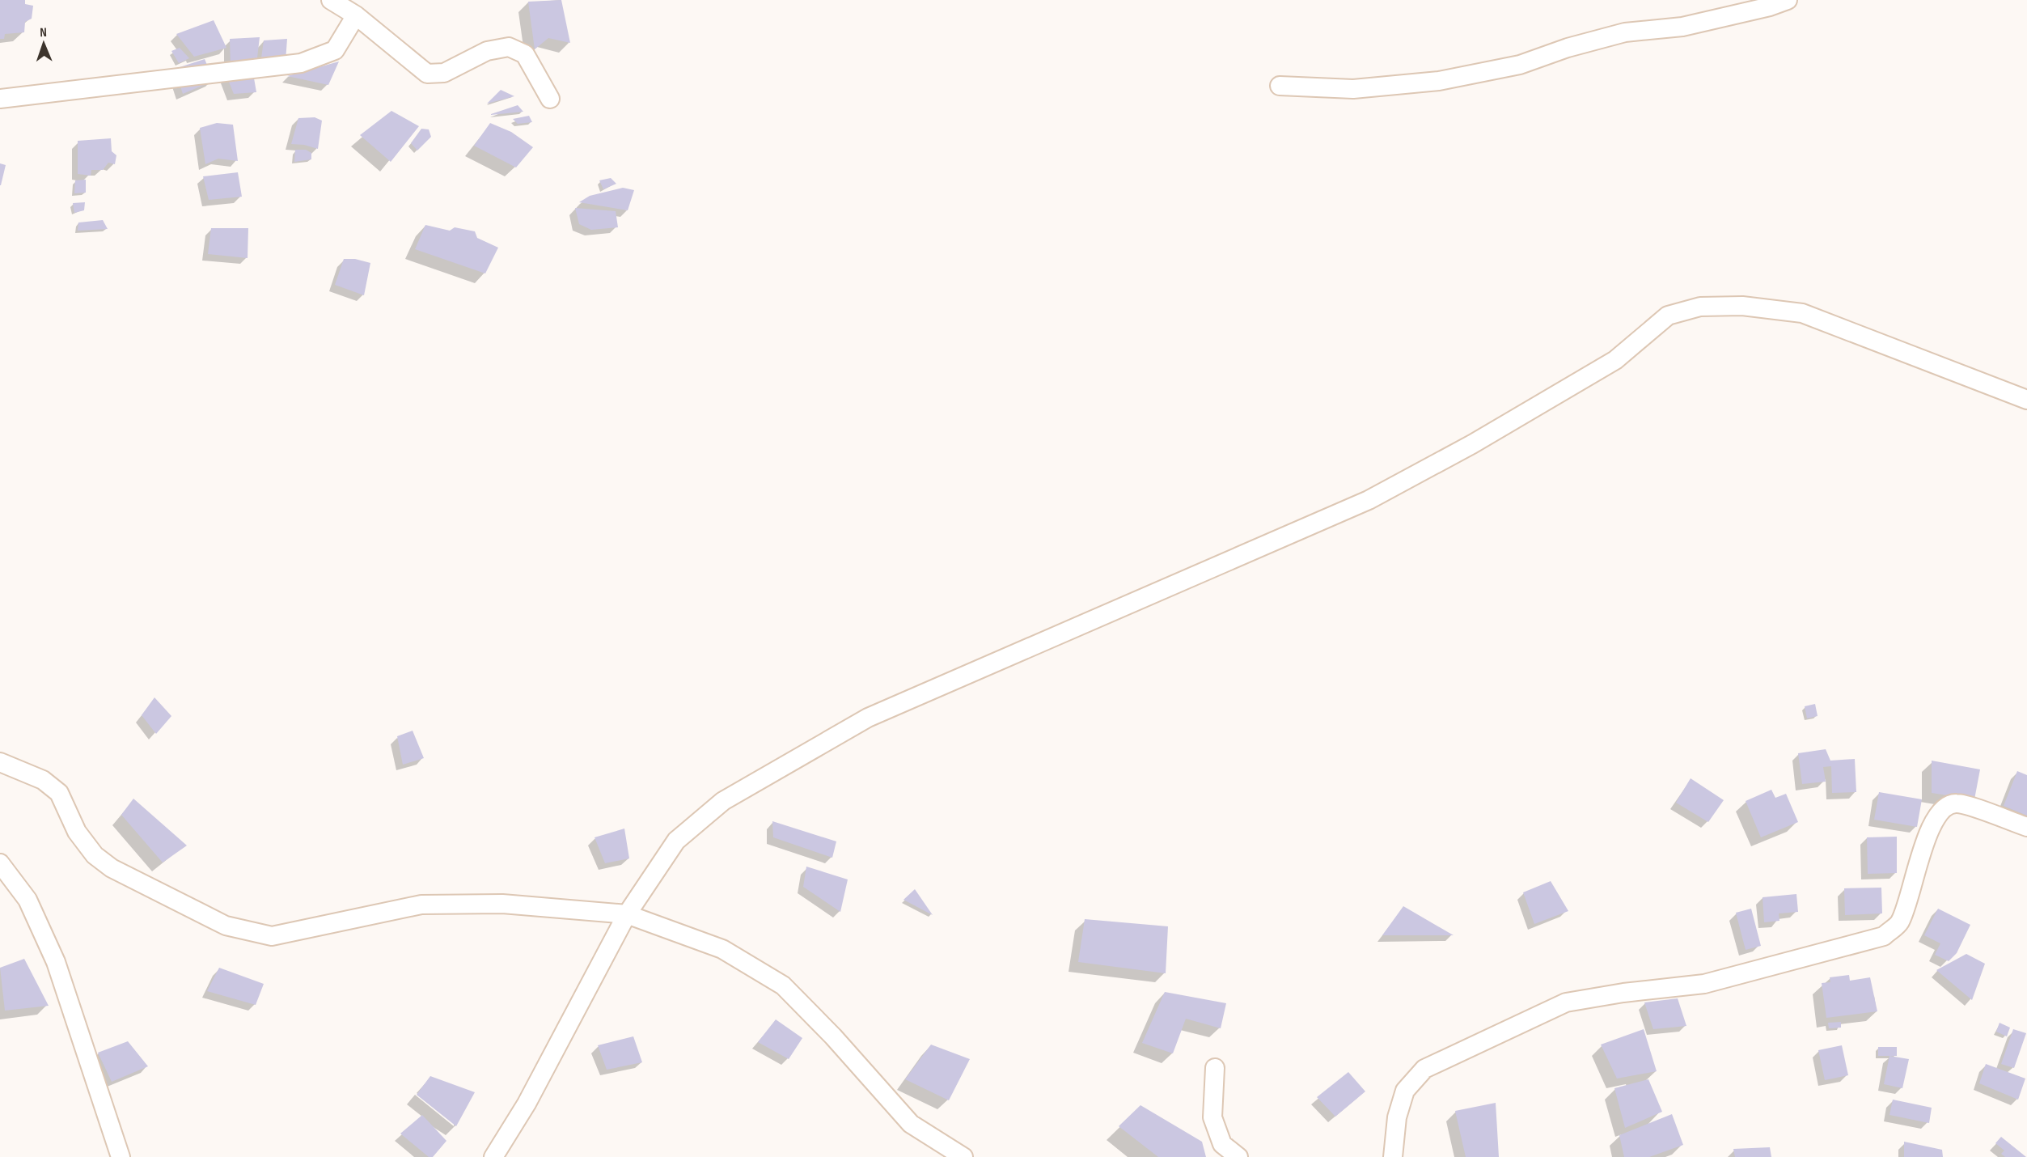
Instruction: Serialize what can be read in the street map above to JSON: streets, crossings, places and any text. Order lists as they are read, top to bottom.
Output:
{
  "north": "top"
}
